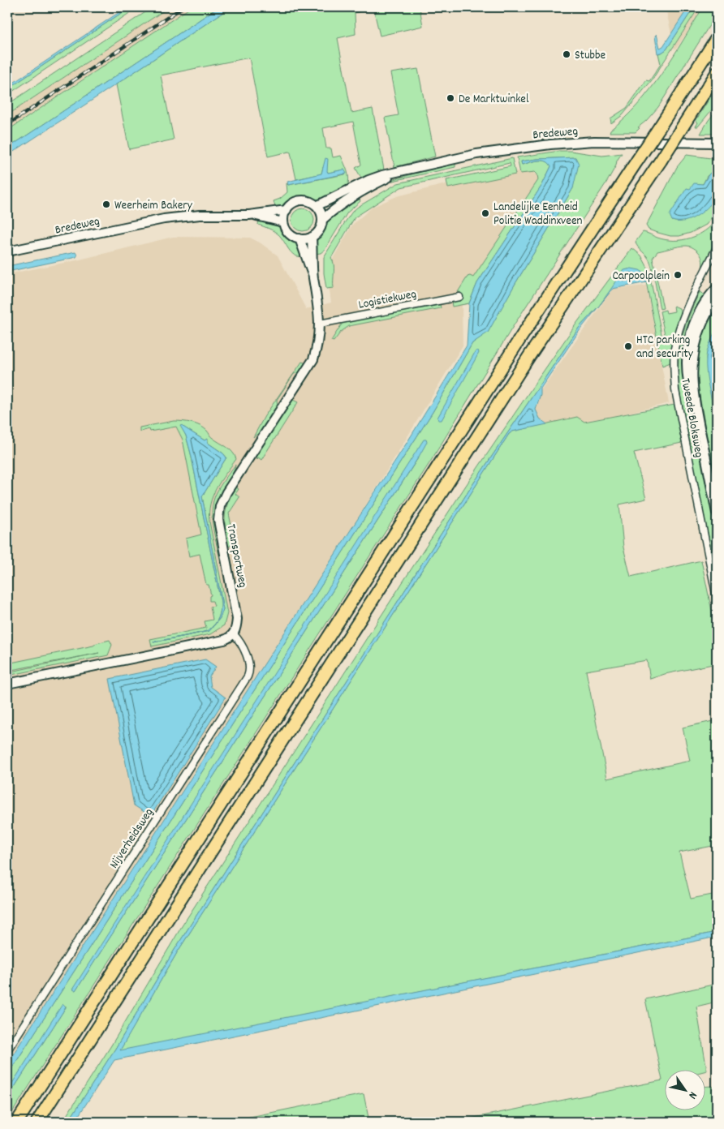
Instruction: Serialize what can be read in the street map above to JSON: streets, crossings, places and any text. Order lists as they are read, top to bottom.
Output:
{
  "streets": {
    "street": [
      "Bredeweg",
      "Logistiekweg",
      "Tweede Bloksweg",
      "Transportweg",
      "Nijverheidsweg"
    ]
  },
  "crossings": [
    ["Bredeweg", "Transportweg"],
    ["Logistiekweg", "Transportweg"],
    ["Transportweg", "Nijverheidsweg"]
  ],
  "places": [
    "Stubbe",
    "De Marktwinkel",
    "Weerheim Bakery",
    "Landelijke Eenheid Politie Waddinxveen",
    "Carpoolplein",
    "HTC parking and security"
  ],
  "north": "bottom right"
}
